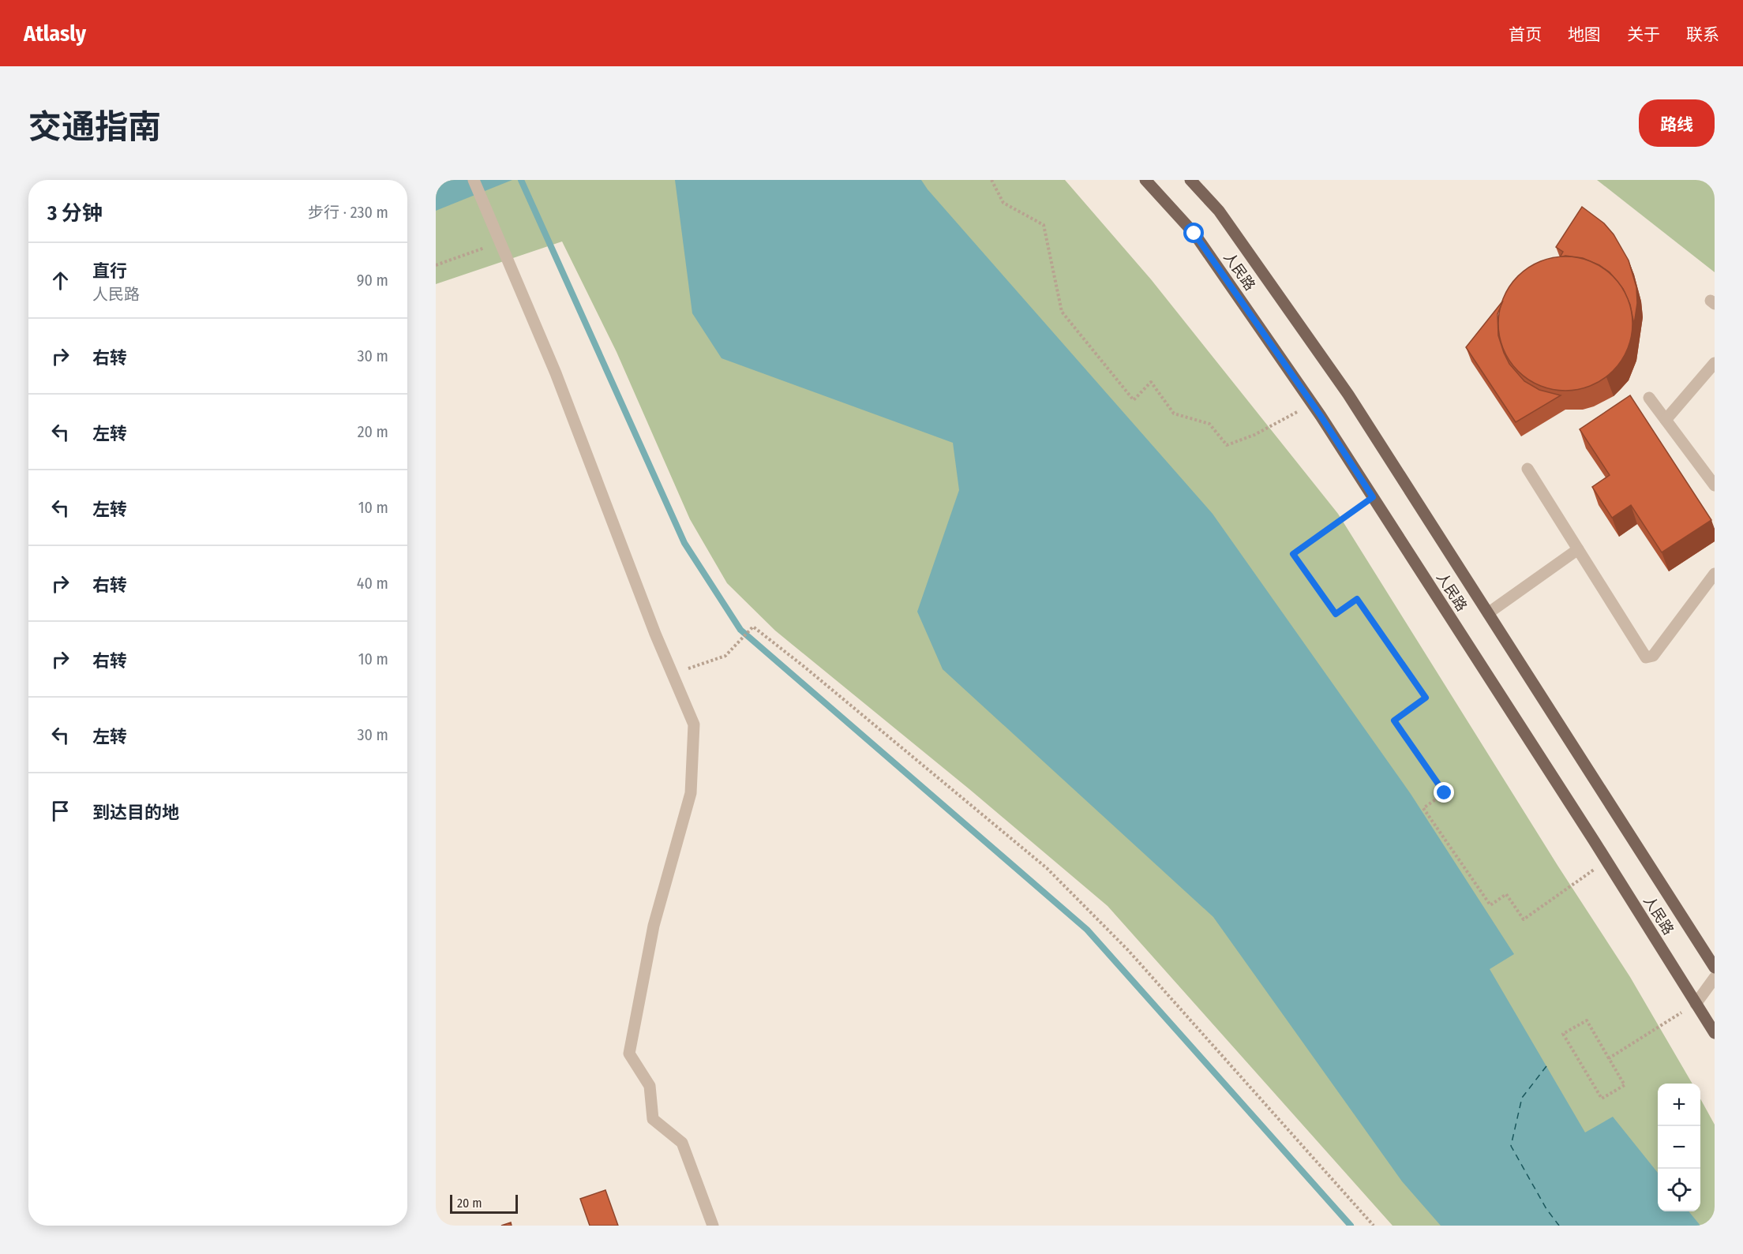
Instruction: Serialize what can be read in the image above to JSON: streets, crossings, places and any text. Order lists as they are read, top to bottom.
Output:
{
  "streets": {
    "main road": ["人民路"]
  },
  "scale_bar": "20 m",
  "page": {
    "header": "Atlasly",
    "nav": [
      "首页",
      "地图",
      "关于",
      "联系"
    ],
    "title": "交通指南",
    "buttons": "路线",
    "heading": ["3 分钟", "步行 · 230 m"],
    "list": [
      ["直行", "人民路", "90 m"],
      ["右转", "30 m"],
      ["左转", "20 m"],
      ["左转", "10 m"],
      ["右转", "40 m"],
      ["右转", "10 m"],
      ["左转", "30 m"],
      "到达目的地"
    ],
    "map_buttons": ["+", "−"],
    "scale": "20 m"
  }
}
